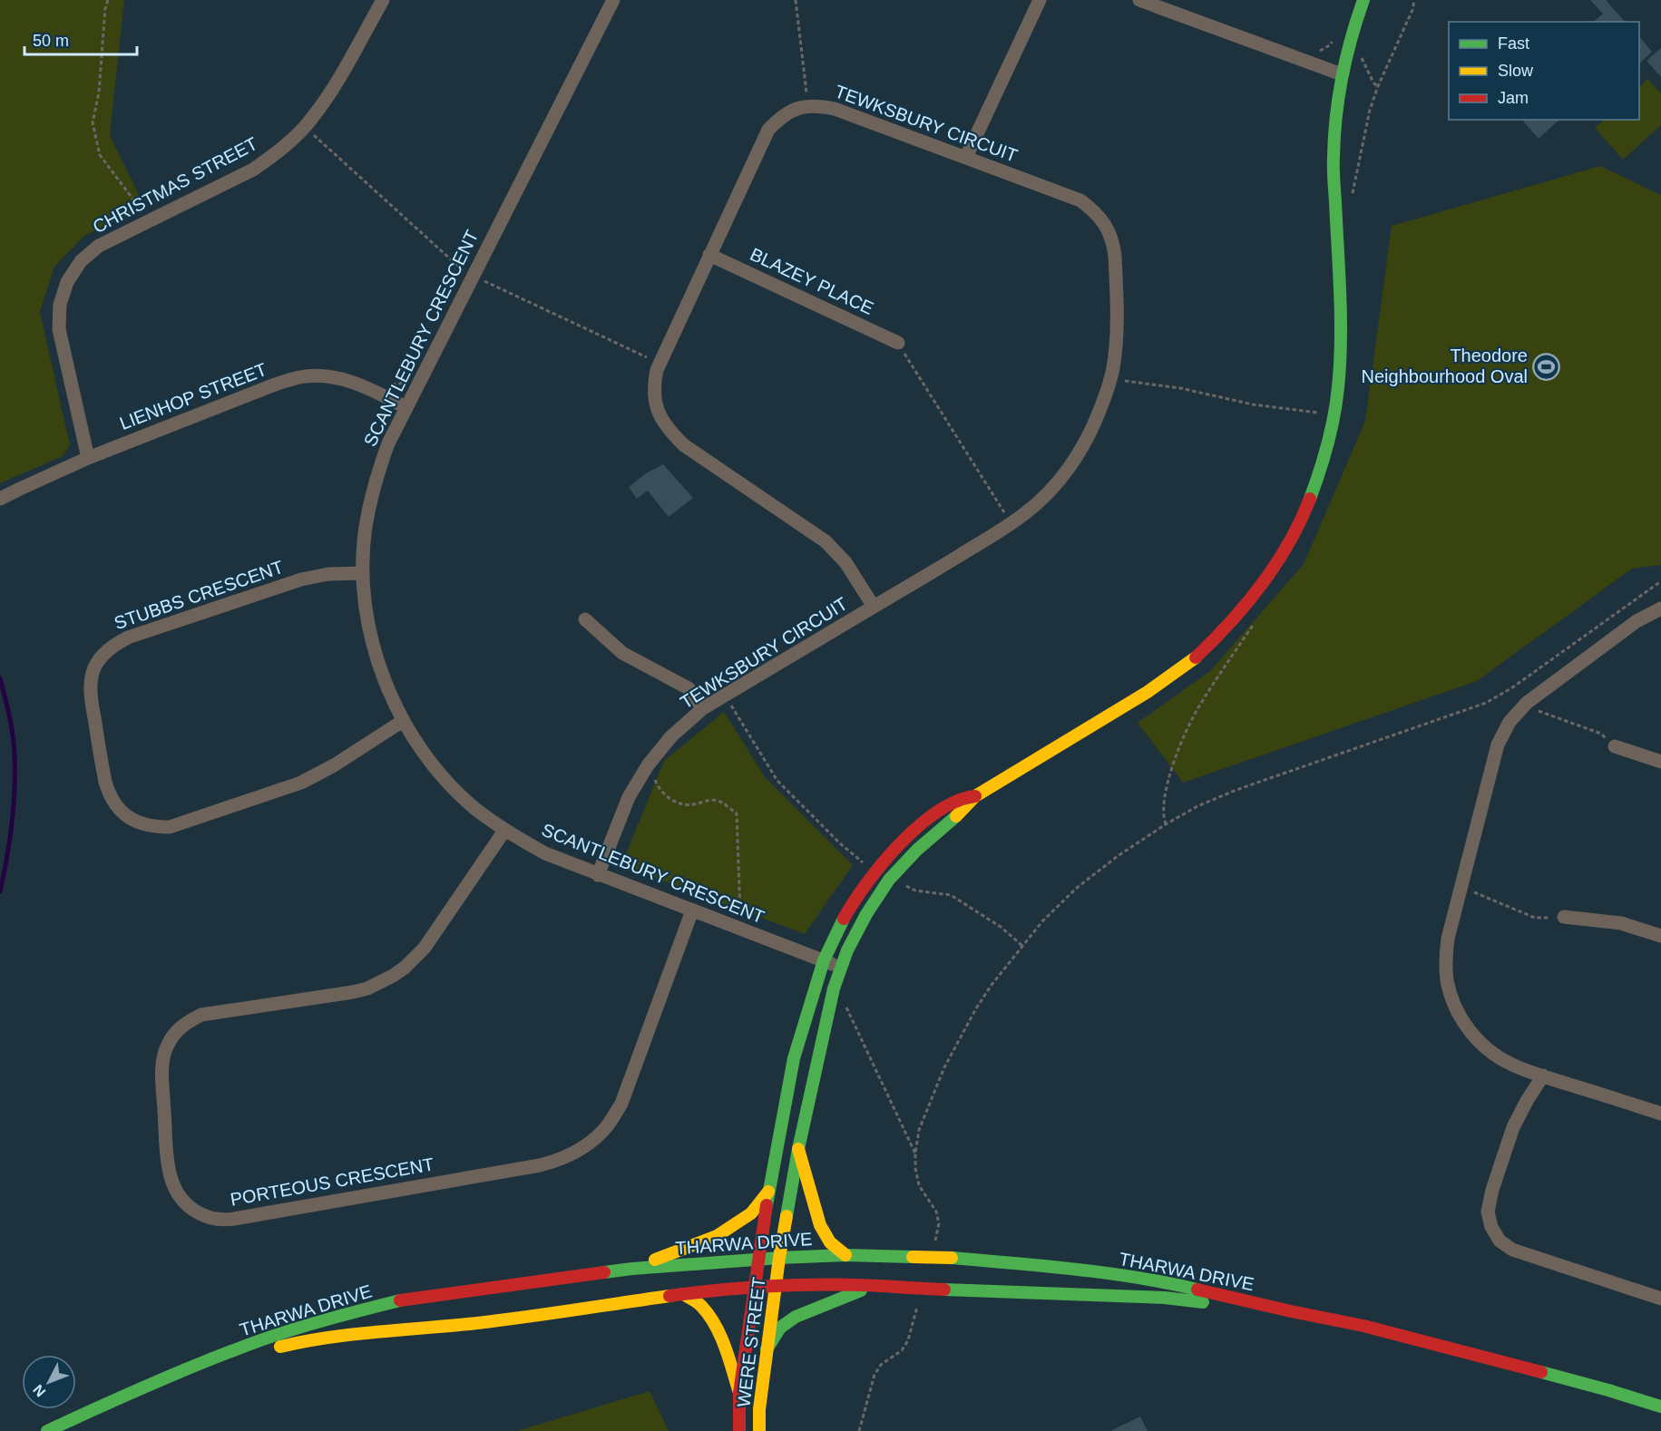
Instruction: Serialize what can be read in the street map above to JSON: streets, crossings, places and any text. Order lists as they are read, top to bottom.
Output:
{
  "streets": {
    "main road": ["THARWA DRIVE", "WERE STREET"],
    "street": [
      "TEWKSBURY CIRCUIT",
      "CHRISTMAS STREET",
      "BLAZEY PLACE",
      "SCANTLEBURY CRESCENT",
      "LIENHOP STREET",
      "STUBBS CRESCENT",
      "PORTEOUS CRESCENT"
    ]
  },
  "crossings": [
    ["TEWKSBURY CIRCUIT", "BLAZEY PLACE"],
    ["TEWKSBURY CIRCUIT", "SCANTLEBURY CRESCENT"],
    ["CHRISTMAS STREET", "LIENHOP STREET"],
    ["SCANTLEBURY CRESCENT", "LIENHOP STREET"],
    ["SCANTLEBURY CRESCENT", "STUBBS CRESCENT"],
    ["SCANTLEBURY CRESCENT", "PORTEOUS CRESCENT"],
    ["SCANTLEBURY CRESCENT", "WERE STREET"],
    ["THARWA DRIVE", "WERE STREET"]
  ],
  "places": {
    "sports": ["Theodore Neighbourhood Oval"]
  },
  "legend": ["Fast", "Slow", "Jam"],
  "scale_bar": "50 m",
  "north": "bottom left"
}
